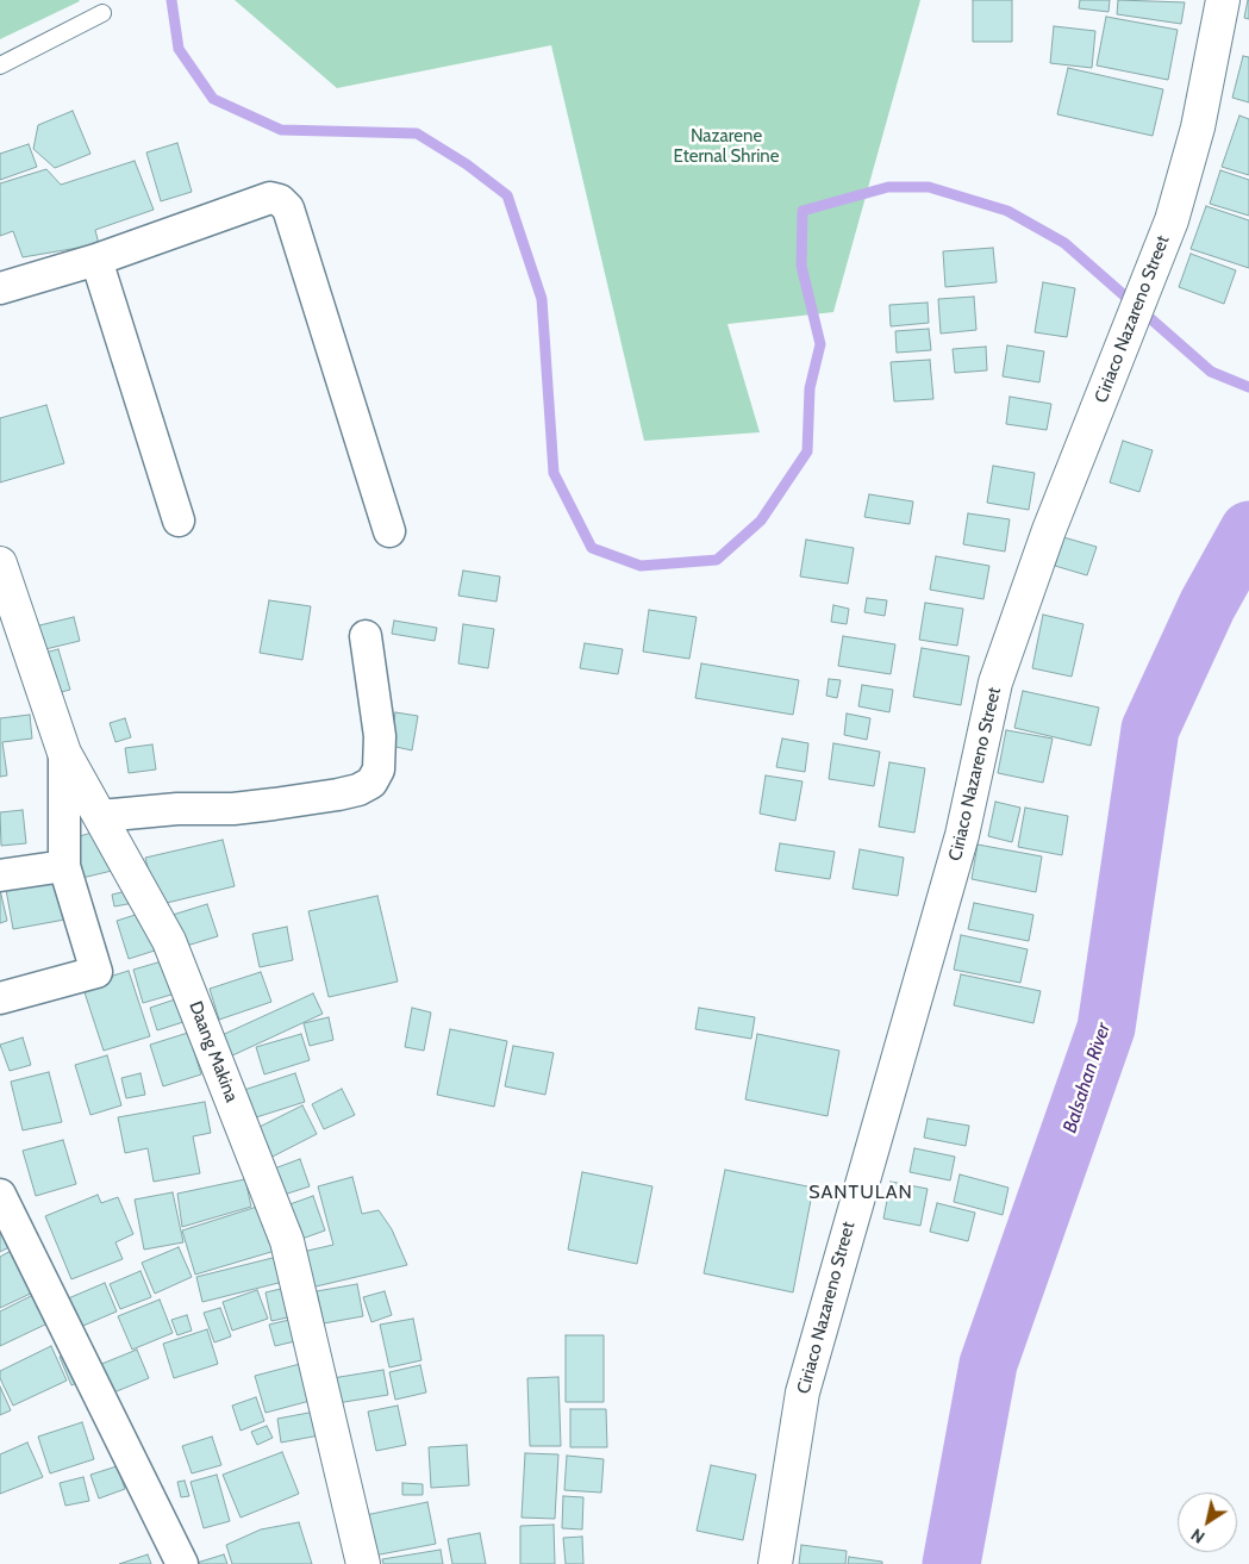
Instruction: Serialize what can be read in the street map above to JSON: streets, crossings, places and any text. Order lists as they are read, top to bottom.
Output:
{
  "streets": {
    "main road": ["Ciriaco Nazareno Street", "Daang Makina"]
  },
  "districts": ["SANTULAN"],
  "water": ["Balsahan River"],
  "parks": ["Nazarene Eternal Shrine"],
  "north": "bottom left"
}
